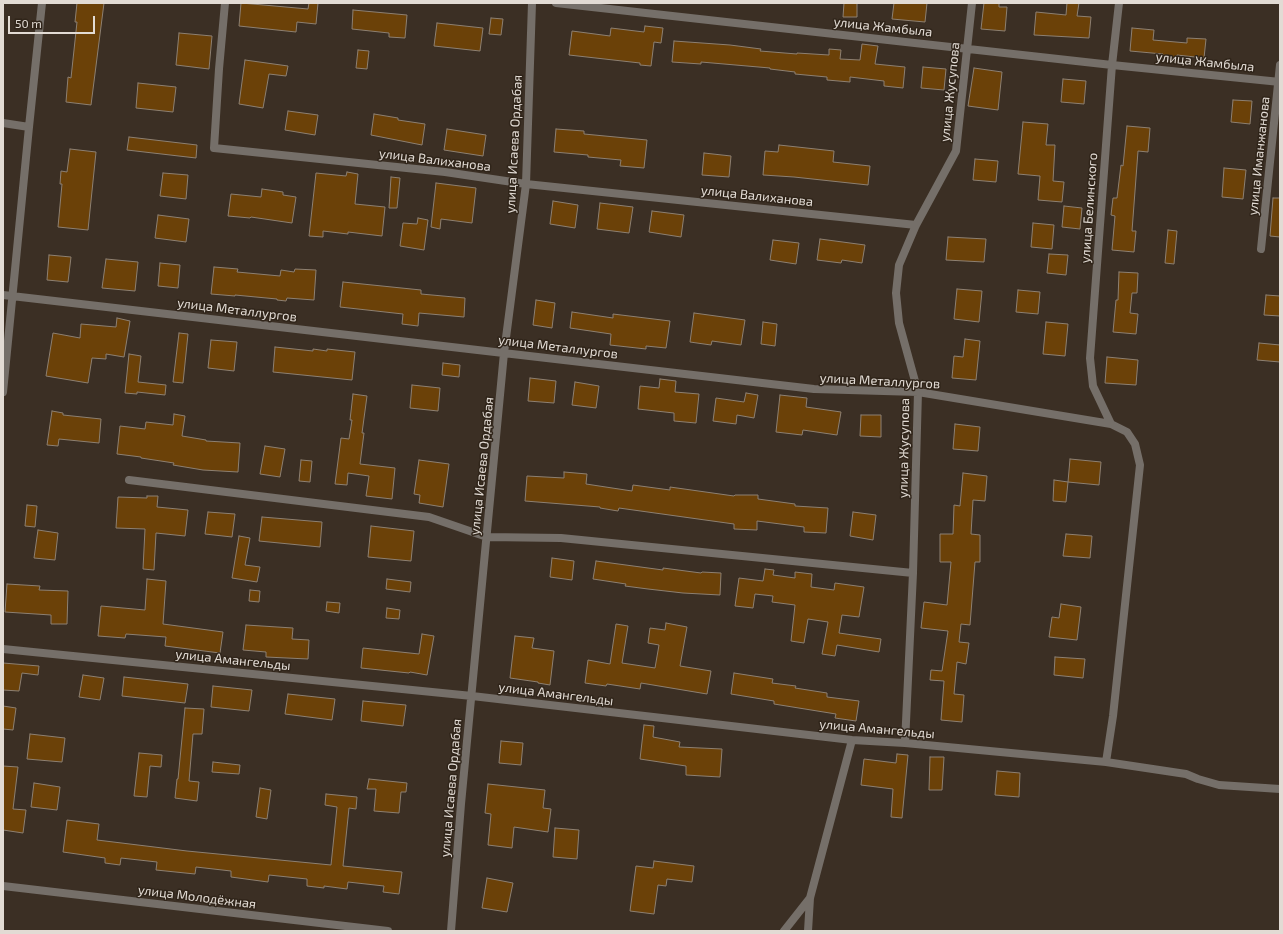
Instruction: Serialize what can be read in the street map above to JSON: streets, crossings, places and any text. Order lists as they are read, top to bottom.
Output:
{
  "streets": {
    "street": [
      "улица Жамбыла",
      "улица Жусупова",
      "улица Исаева Ордабая",
      "улица Иманжанова",
      "улица Валиханова",
      "улица Белинского",
      "улица Металлургов",
      "улица Амангельды",
      "улица Молодёжная"
    ]
  },
  "crossings": [
    ["улица Жамбыла", "улица Жусупова"],
    ["улица Жамбыла", "улица Иманжанова"],
    ["улица Жамбыла", "улица Белинского"],
    ["улица Жусупова", "улица Валиханова"],
    ["улица Жусупова", "улица Металлургов"],
    ["улица Жусупова", "улица Амангельды"],
    ["улица Исаева Ордабая", "улица Валиханова"],
    ["улица Исаева Ордабая", "улица Металлургов"],
    ["улица Исаева Ордабая", "улица Амангельды"],
    ["улица Белинского", "улица Металлургов"]
  ],
  "scale_bar": "50 m"
}
